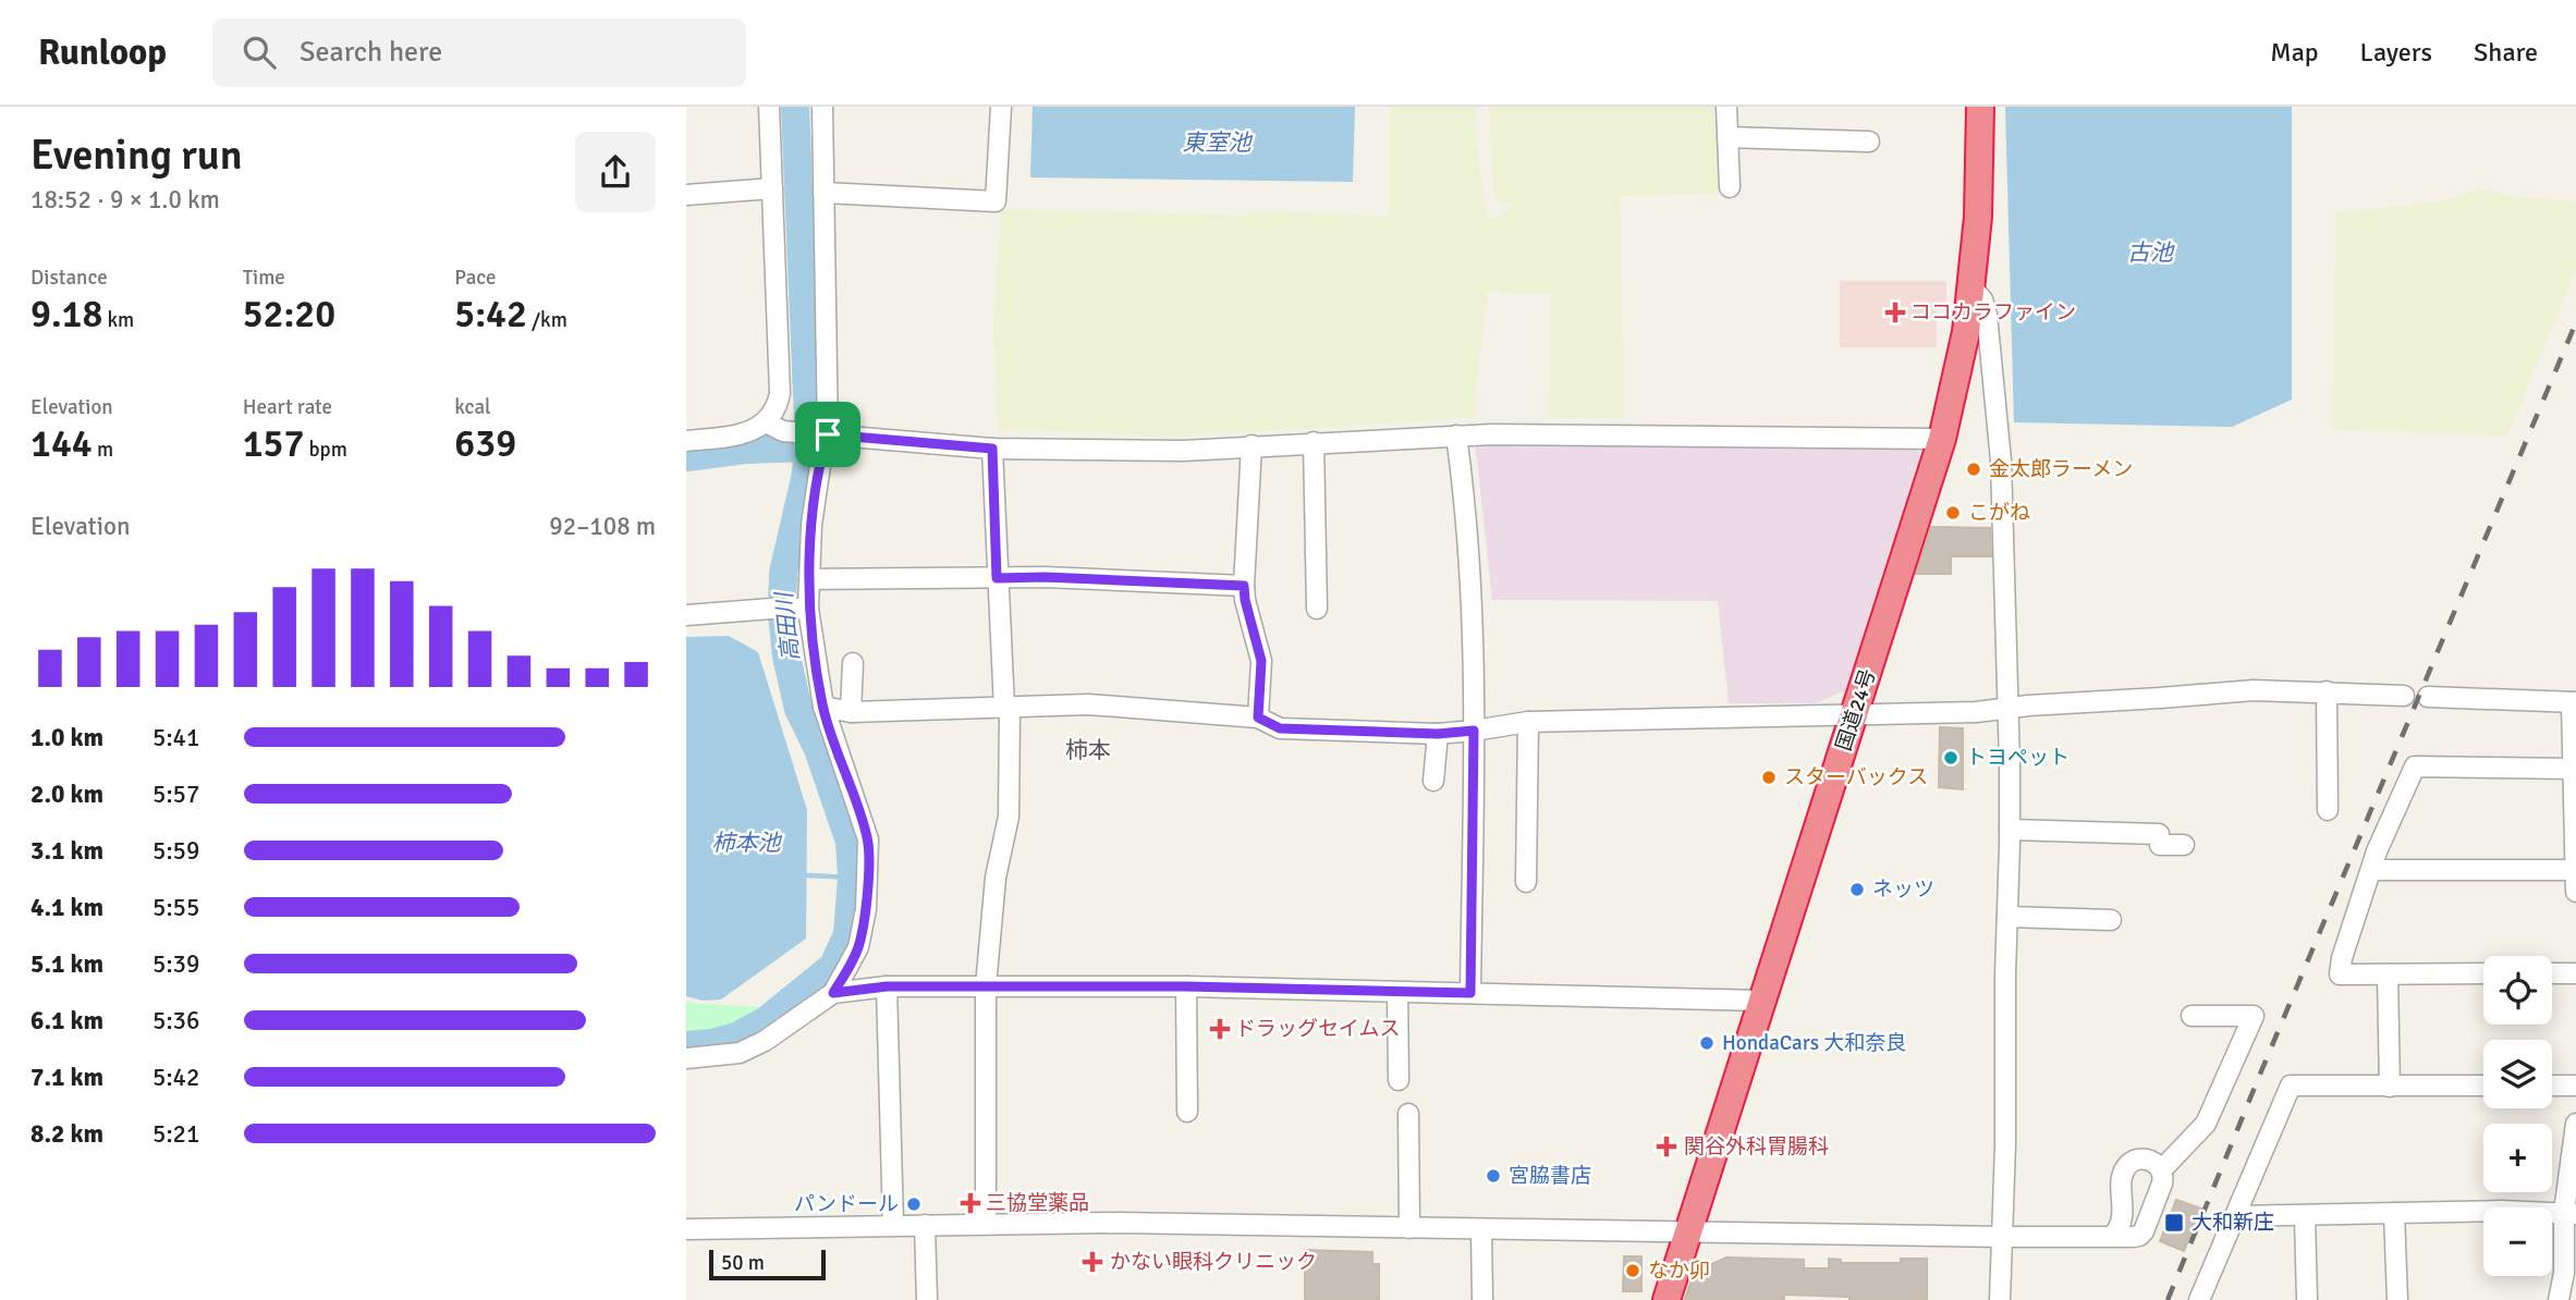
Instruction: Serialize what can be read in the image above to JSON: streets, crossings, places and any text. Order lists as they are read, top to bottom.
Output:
{
  "streets": {
    "highway": ["国道24号"]
  },
  "districts": ["柿本"],
  "water": [
    "東室池",
    "古池",
    "高田川",
    "柿本池"
  ],
  "places": {
    "health": [
      "ココカラファイン",
      "ドラッグセイムス",
      "関谷外科胃腸科",
      "三協堂薬品",
      "かない眼科クリニック"
    ],
    "other": [
      "金太郎ラーメン",
      "こがね",
      "トヨペット",
      "スターバックス",
      "ネッツ",
      "HondaCars 大和奈良",
      "宮脇書店",
      "パンドール",
      "なか卯"
    ],
    "transit": ["大和新庄"]
  },
  "scale_bar": "50 m",
  "page": {
    "header": "Runloop",
    "search": "Search here",
    "nav": ["Map", "Layers", "Share"],
    "heading": ["Evening run", "18:52 · 9 × 1.0 km"],
    "stats": [
      ["Distance", "9.18 km"],
      ["Time", "52:20"],
      ["Pace", "5:42 /km"],
      ["Elevation", "144 m"],
      ["Heart rate", "157 bpm"],
      ["kcal", "639"]
    ],
    "chart": ["Elevation", "92–108 m"],
    "list": [
      {
        "name": "1.0 km",
        "note": "5:41"
      },
      {
        "name": "2.0 km",
        "note": "5:57"
      },
      {
        "name": "3.1 km",
        "note": "5:59"
      },
      {
        "name": "4.1 km",
        "note": "5:55"
      },
      {
        "name": "5.1 km",
        "note": "5:39"
      },
      {
        "name": "6.1 km",
        "note": "5:36"
      },
      {
        "name": "7.1 km",
        "note": "5:42"
      },
      {
        "name": "8.2 km",
        "note": "5:21"
      }
    ],
    "map_buttons": ["+", "−"],
    "scale": "50 m"
  }
}
